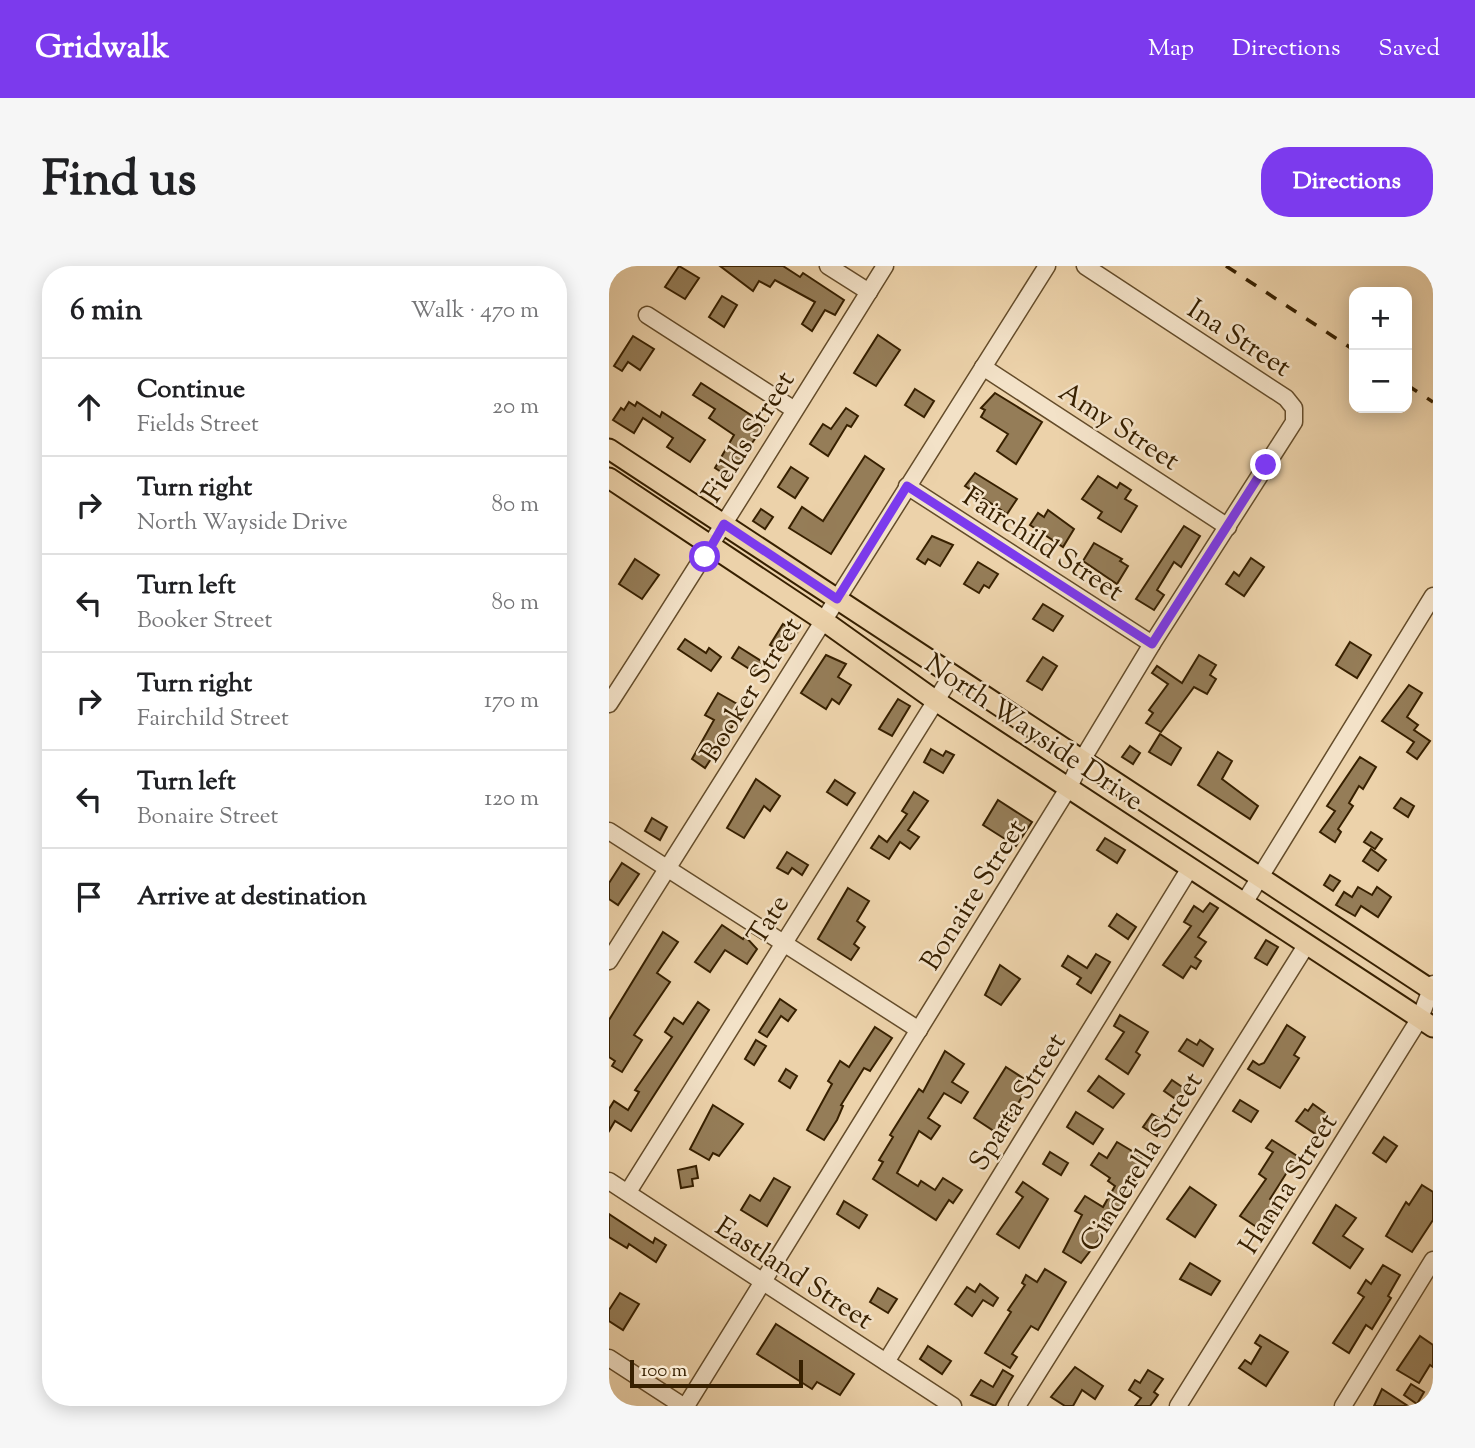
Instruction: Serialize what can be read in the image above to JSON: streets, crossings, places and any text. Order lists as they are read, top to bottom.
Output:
{
  "streets": {
    "main road": ["North Wayside Drive"],
    "street": [
      "Ina Street",
      "Amy Street",
      "Fields Street",
      "Fairchild Street",
      "Booker Street",
      "Bonaire Street",
      "Tate",
      "Sparta Street",
      "Cinderella Street",
      "Hanna Street",
      "Eastland Street"
    ]
  },
  "crossings": [
    ["Ina Street", "Bonaire Street"],
    ["Amy Street", "Booker Street"],
    ["Amy Street", "Bonaire Street"],
    ["Fields Street", "North Wayside Drive"],
    ["Fairchild Street", "Booker Street"],
    ["Fairchild Street", "Bonaire Street"],
    ["Booker Street", "North Wayside Drive"],
    ["North Wayside Drive", "Bonaire Street"],
    ["North Wayside Drive", "Tate"],
    ["North Wayside Drive", "Sparta Street"],
    ["North Wayside Drive", "Cinderella Street"],
    ["North Wayside Drive", "Hanna Street"],
    ["Bonaire Street", "Eastland Street"],
    ["Tate", "Eastland Street"],
    ["Sparta Street", "Eastland Street"]
  ],
  "scale_bar": "100 m",
  "page": {
    "header": "Gridwalk",
    "nav": ["Map", "Directions", "Saved"],
    "title": "Find us",
    "buttons": "Directions",
    "heading": ["6 min", "Walk · 470 m"],
    "map_buttons": ["+", "−"],
    "list": [
      ["Continue", "Fields Street", "20 m"],
      ["Turn right", "North Wayside Drive", "80 m"],
      ["Turn left", "Booker Street", "80 m"],
      ["Turn right", "Fairchild Street", "170 m"],
      ["Turn left", "Bonaire Street", "120 m"],
      "Arrive at destination"
    ],
    "scale": "100 m"
  }
}
